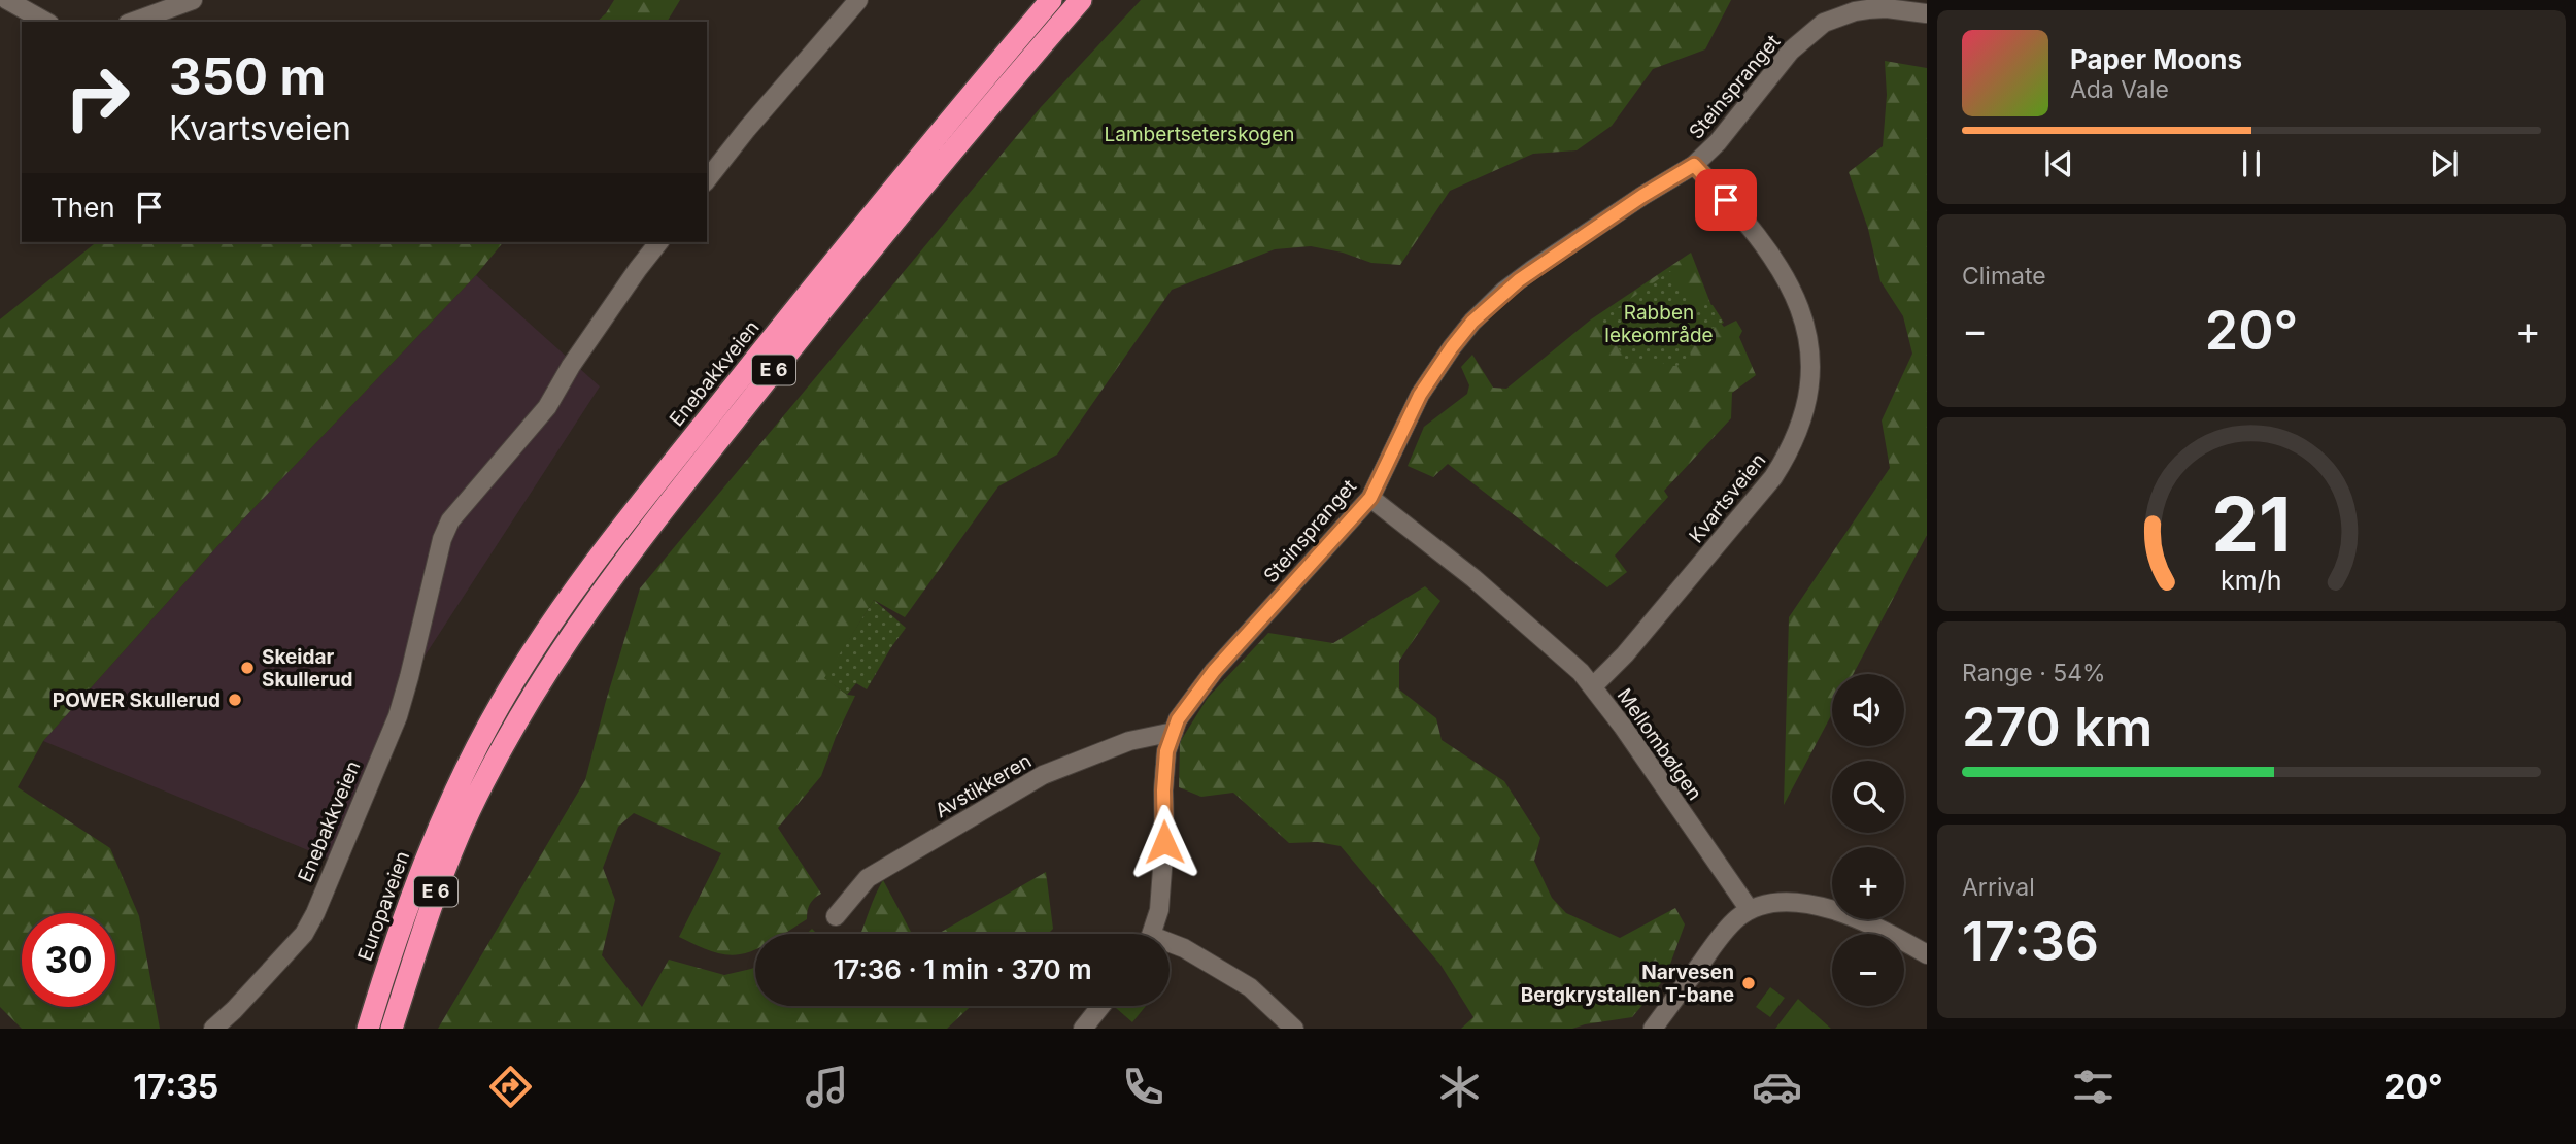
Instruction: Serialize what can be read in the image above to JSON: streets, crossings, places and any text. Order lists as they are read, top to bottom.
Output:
{
  "streets": {
    "highway": ["E 6", "Enebakkveien", "Europaveien"],
    "street": [
      "Steinspranget",
      "Kvartsveien",
      "Mellombølgen",
      "Avstikkeren"
    ]
  },
  "crossings": [
    ["Steinspranget", "Kvartsveien"],
    ["Steinspranget", "Mellombølgen"],
    ["Steinspranget", "Avstikkeren"],
    ["Enebakkveien", "Europaveien"],
    ["Kvartsveien", "Mellombølgen"]
  ],
  "parks": ["Lambertseterskogen", "Rabben lekeområde"],
  "places": ["Skeidar Skullerud", "POWER Skullerud", "Narvesen Bergkrystallen T-bane"],
  "page": {
    "turn": ["350 m", "Kvartsveien"],
    "song": ["Paper Moons", "Ada Vale"],
    "then": "Then",
    "tile": [
      "Climate",
      ["Range · 54%", "270 km"],
      ["Arrival", "17:36"]
    ],
    "heat": ["−", "20°", "+"],
    "map_buttons": ["+", "−"],
    "limit": "30",
    "trip": "17:36 · 1 min · 370 m",
    "tabs": ["17:35", "20°"],
    "gauge": ["21", "km/h"]
  }
}
